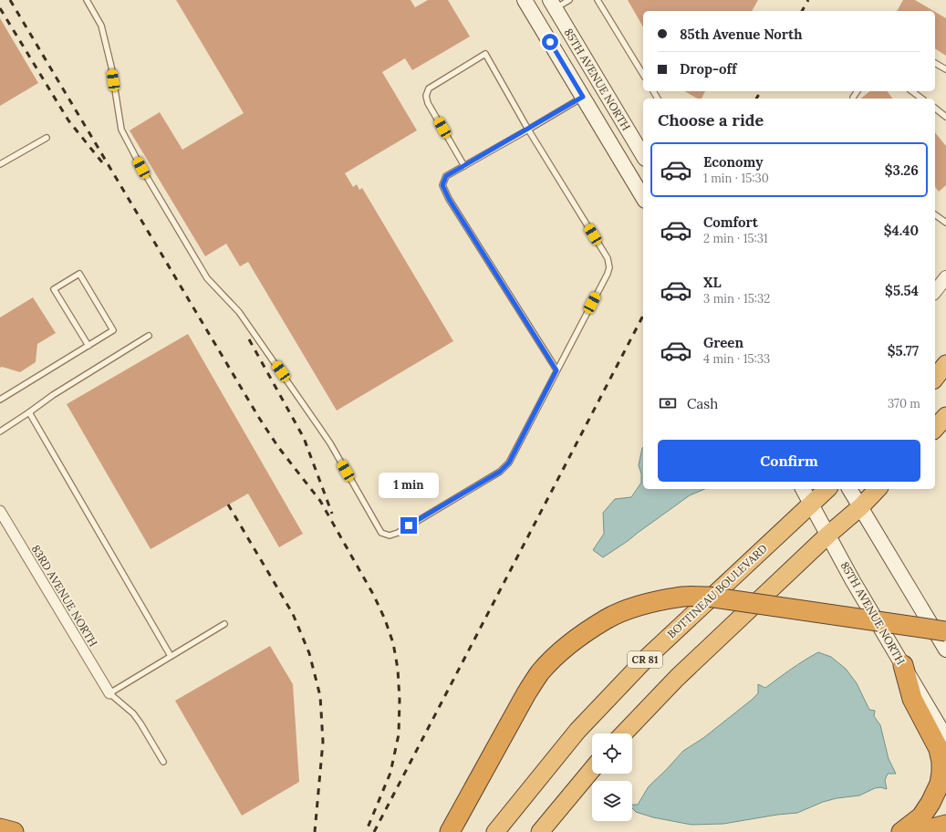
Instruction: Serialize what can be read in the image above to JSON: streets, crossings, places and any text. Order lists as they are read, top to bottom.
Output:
{
  "streets": {
    "highway": ["BOTTINEAU BOULEVARD", "CR 81"],
    "main road": ["85TH AVENUE NORTH"],
    "street": ["83RD AVENUE NORTH"]
  },
  "crossings": [
    ["85TH AVENUE NORTH", "BOTTINEAU BOULEVARD"]
  ],
  "page": {
    "banner": ["85th Avenue North", "Drop-off"],
    "heading": "Choose a ride",
    "list": [
      {
        "name": "Economy",
        "note": "1 min · 15:30",
        "value": "$3.26"
      },
      {
        "name": "Comfort",
        "note": "2 min · 15:31",
        "value": "$4.40"
      },
      {
        "name": "XL",
        "note": "3 min · 15:32",
        "value": "$5.54"
      },
      {
        "name": "Green",
        "note": "4 min · 15:33",
        "value": "$5.77"
      }
    ],
    "pay": ["Cash", "370 m"],
    "buttons": "Confirm",
    "bubble": "1 min"
  }
}
